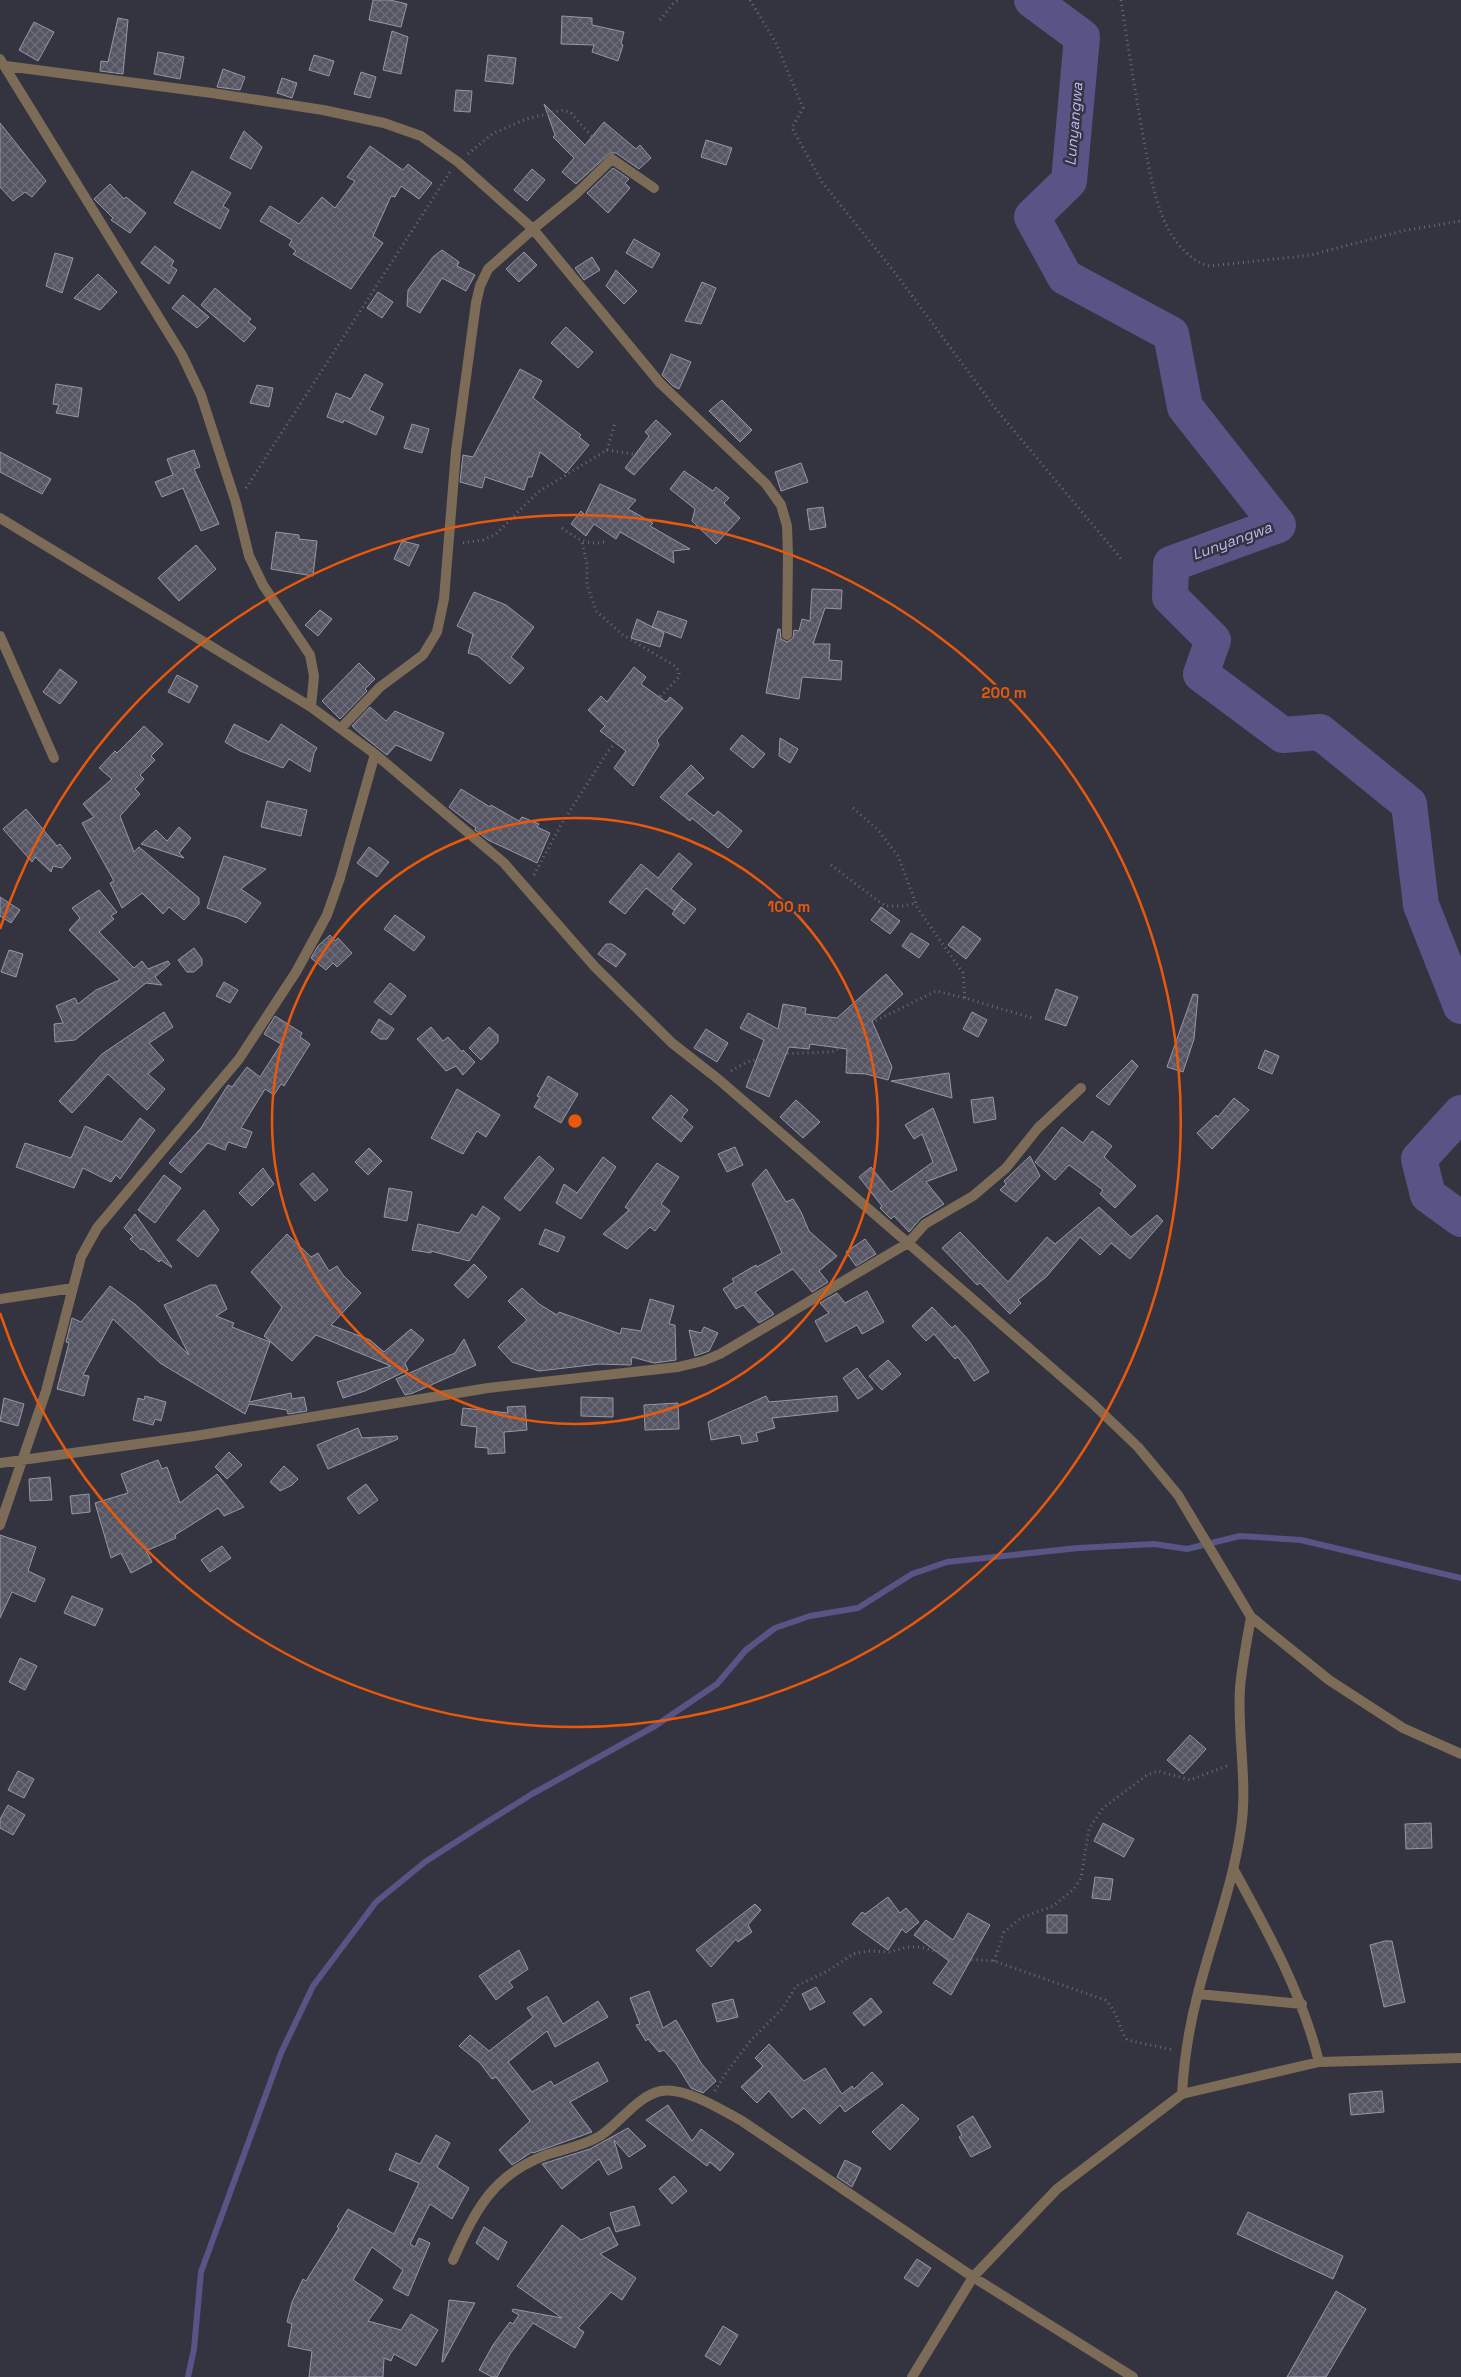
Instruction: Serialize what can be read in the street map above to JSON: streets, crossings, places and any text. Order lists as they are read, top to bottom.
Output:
{
  "water": ["Lunyangwa"],
  "rings": ["200 m", "100 m"]
}
